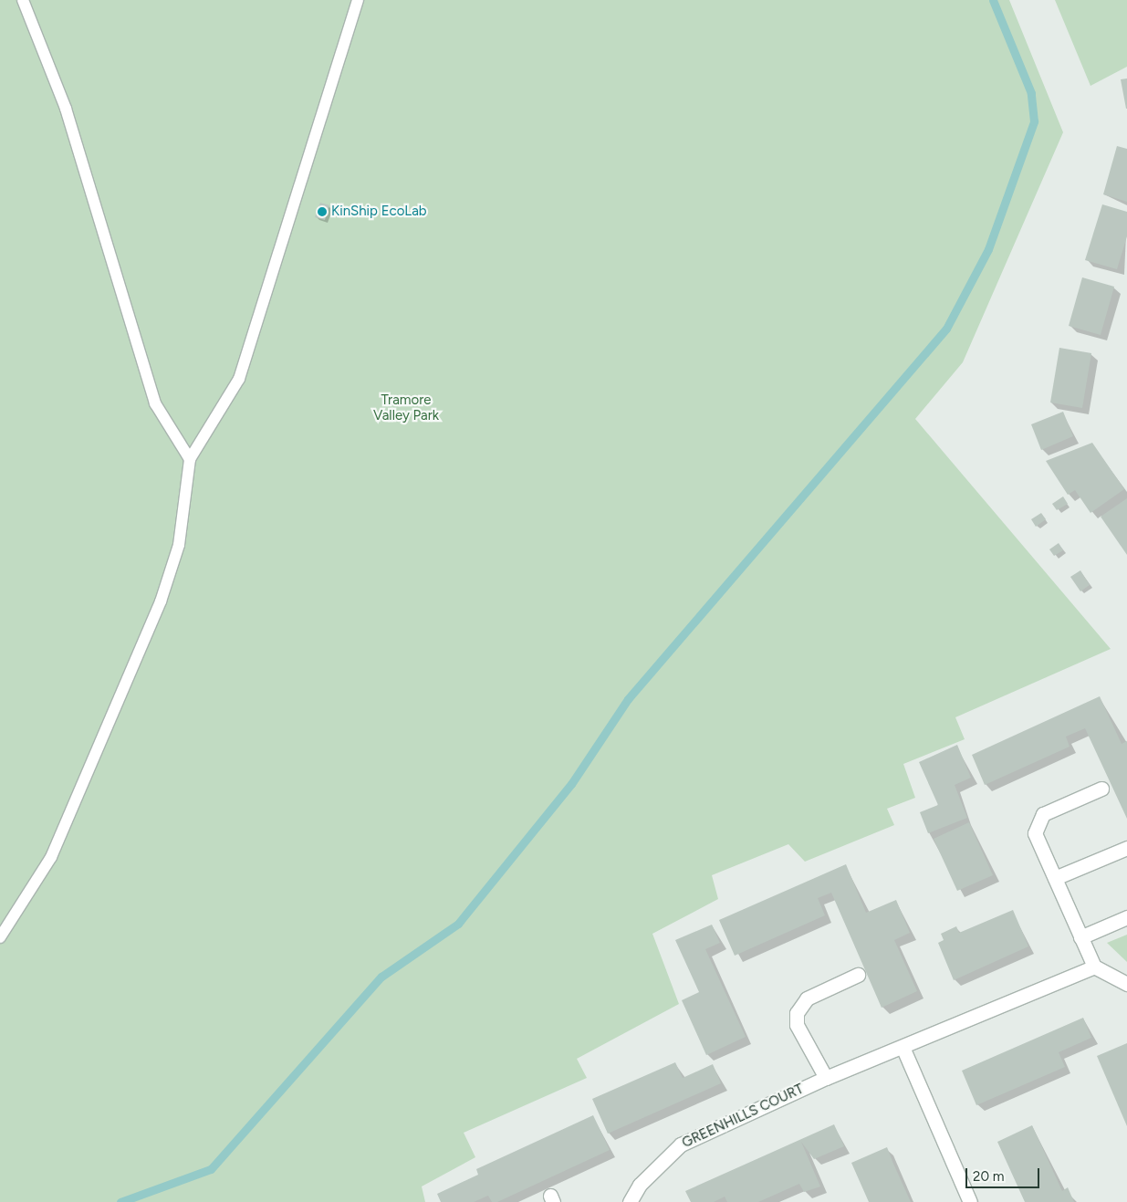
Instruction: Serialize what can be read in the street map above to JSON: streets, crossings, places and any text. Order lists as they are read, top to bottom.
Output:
{
  "streets": {
    "street": ["GREENHILLS COURT"]
  },
  "parks": ["Tramore Valley Park"],
  "places": ["KinShip EcoLab"],
  "scale_bar": "20 m"
}
